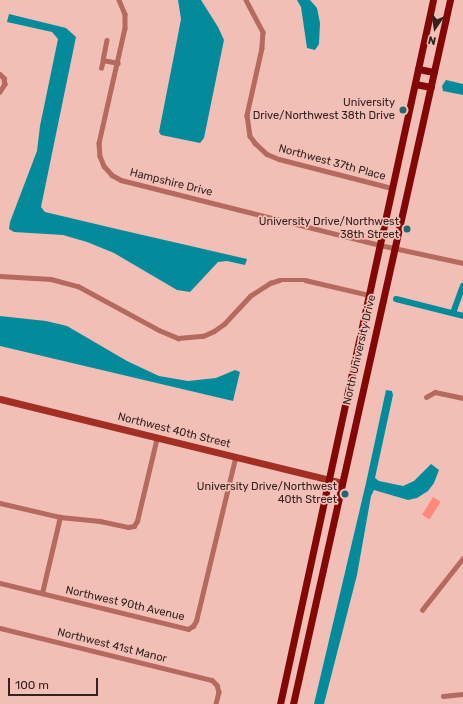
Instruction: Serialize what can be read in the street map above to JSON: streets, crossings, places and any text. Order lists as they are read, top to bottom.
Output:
{
  "streets": {
    "main road": ["North University Drive"],
    "street": [
      "Northwest 37th Place",
      "Hampshire Drive",
      "Northwest 40th Street",
      "Northwest 90th Avenue",
      "Northwest 41st Manor"
    ]
  },
  "crossings": [
    ["Northwest 37th Place", "North University Drive"],
    ["Hampshire Drive", "North University Drive"],
    ["North University Drive", "Northwest 40th Street"],
    ["Northwest 40th Street", "Northwest 90th Avenue"]
  ],
  "places": ["University Drive/Northwest 38th Drive", "University Drive/Northwest 38th Street", "University Drive/Northwest 40th Street"],
  "scale_bar": "100 m",
  "north": "bottom"
}
